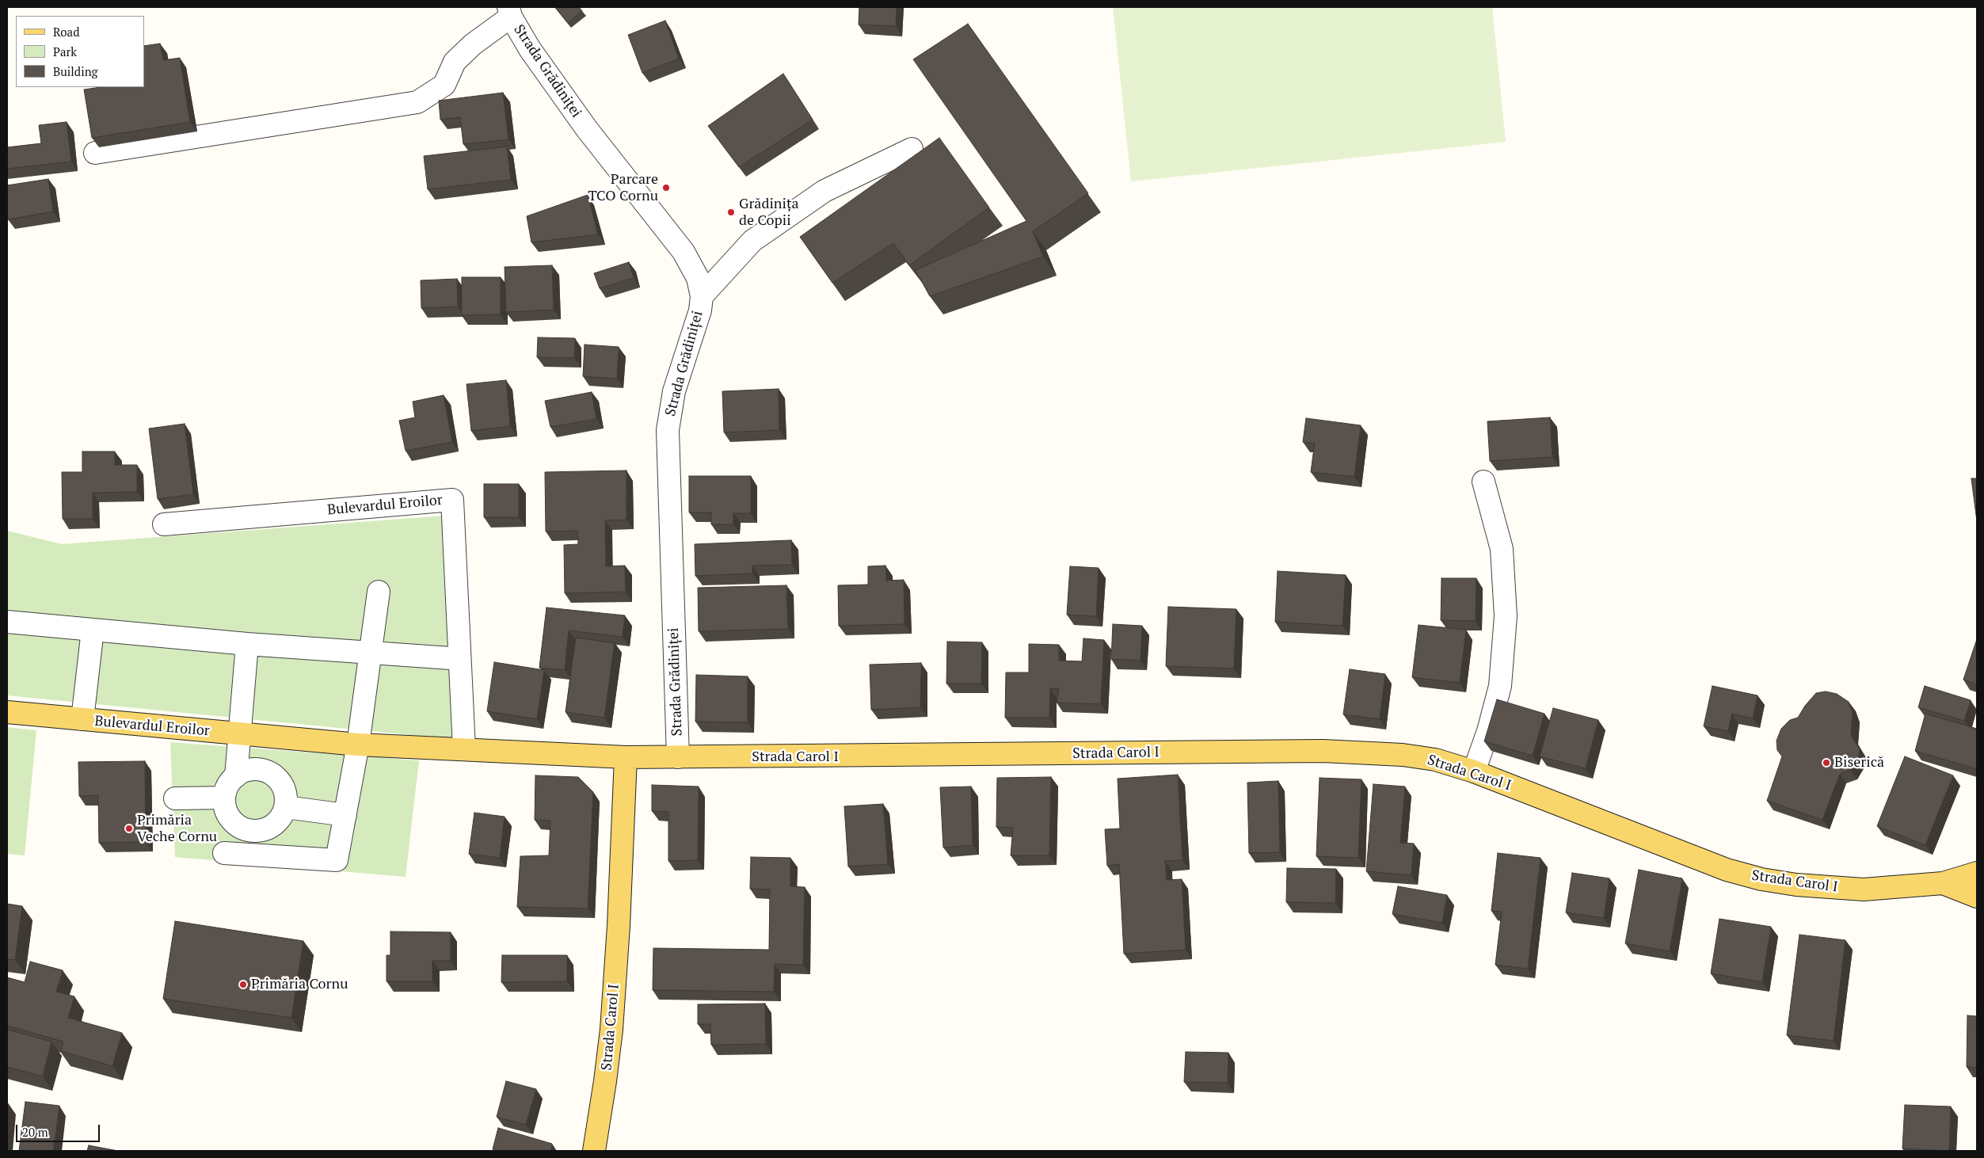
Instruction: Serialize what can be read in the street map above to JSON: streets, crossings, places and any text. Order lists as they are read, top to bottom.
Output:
{
  "streets": {
    "main road": ["Bulevardul Eroilor", "Strada Carol I"],
    "street": ["Strada Grădiniței"]
  },
  "crossings": [
    ["Strada Grădiniței", "Strada Carol I"],
    ["Bulevardul Eroilor", "Strada Carol I"]
  ],
  "places": [
    "Parcare TCO Cornu",
    "Grădinița de Copii",
    "Biserică",
    "Primăria Veche Cornu",
    "Primăria Cornu"
  ],
  "legend": ["Road", "Park", "Building"],
  "scale_bar": "20 m"
}
